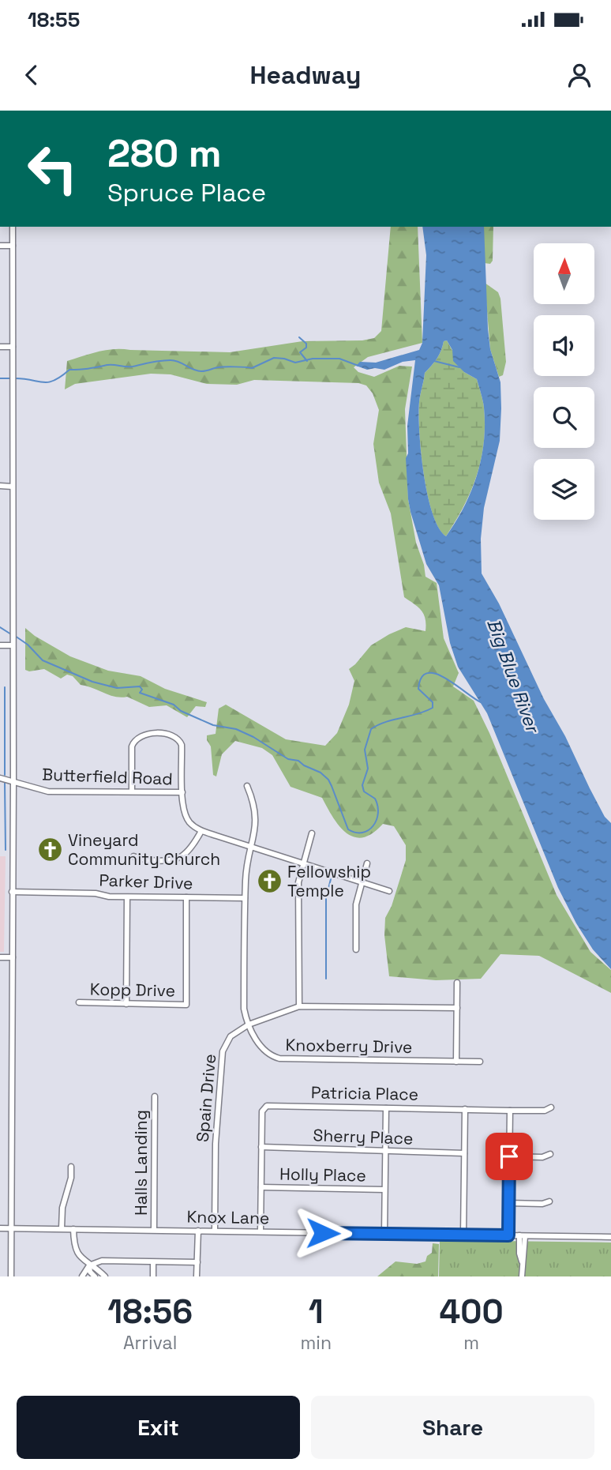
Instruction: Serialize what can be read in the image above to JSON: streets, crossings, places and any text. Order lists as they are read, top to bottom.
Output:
{
  "streets": {
    "street": [
      "Butterfield Road",
      "Parker Drive",
      "Kopp Drive",
      "Knoxberry Drive",
      "Patricia Place",
      "Spain Drive",
      "Sherry Place",
      "Halls Landing",
      "Holly Place",
      "Knox Lane"
    ]
  },
  "crossings": [
    ["Parker Drive", "Kopp Drive"],
    ["Parker Drive", "Knoxberry Drive"],
    ["Knoxberry Drive", "Spain Drive"],
    ["Patricia Place", "Sherry Place"],
    ["Patricia Place", "Holly Place"],
    ["Patricia Place", "Knox Lane"],
    ["Spain Drive", "Knox Lane"],
    ["Halls Landing", "Knox Lane"]
  ],
  "water": ["Big Blue River"],
  "places": {
    "church": ["Vineyard Community Church", "Fellowship Temple"]
  },
  "north": "top",
  "page": {
    "status": "18:55",
    "header": "Headway",
    "turn": ["280 m", "Spruce Place"],
    "eta": [
      "18:56",
      "Arrival",
      "1",
      "min",
      "400",
      "m"
    ],
    "buttons": ["Exit", "Share"]
  }
}
